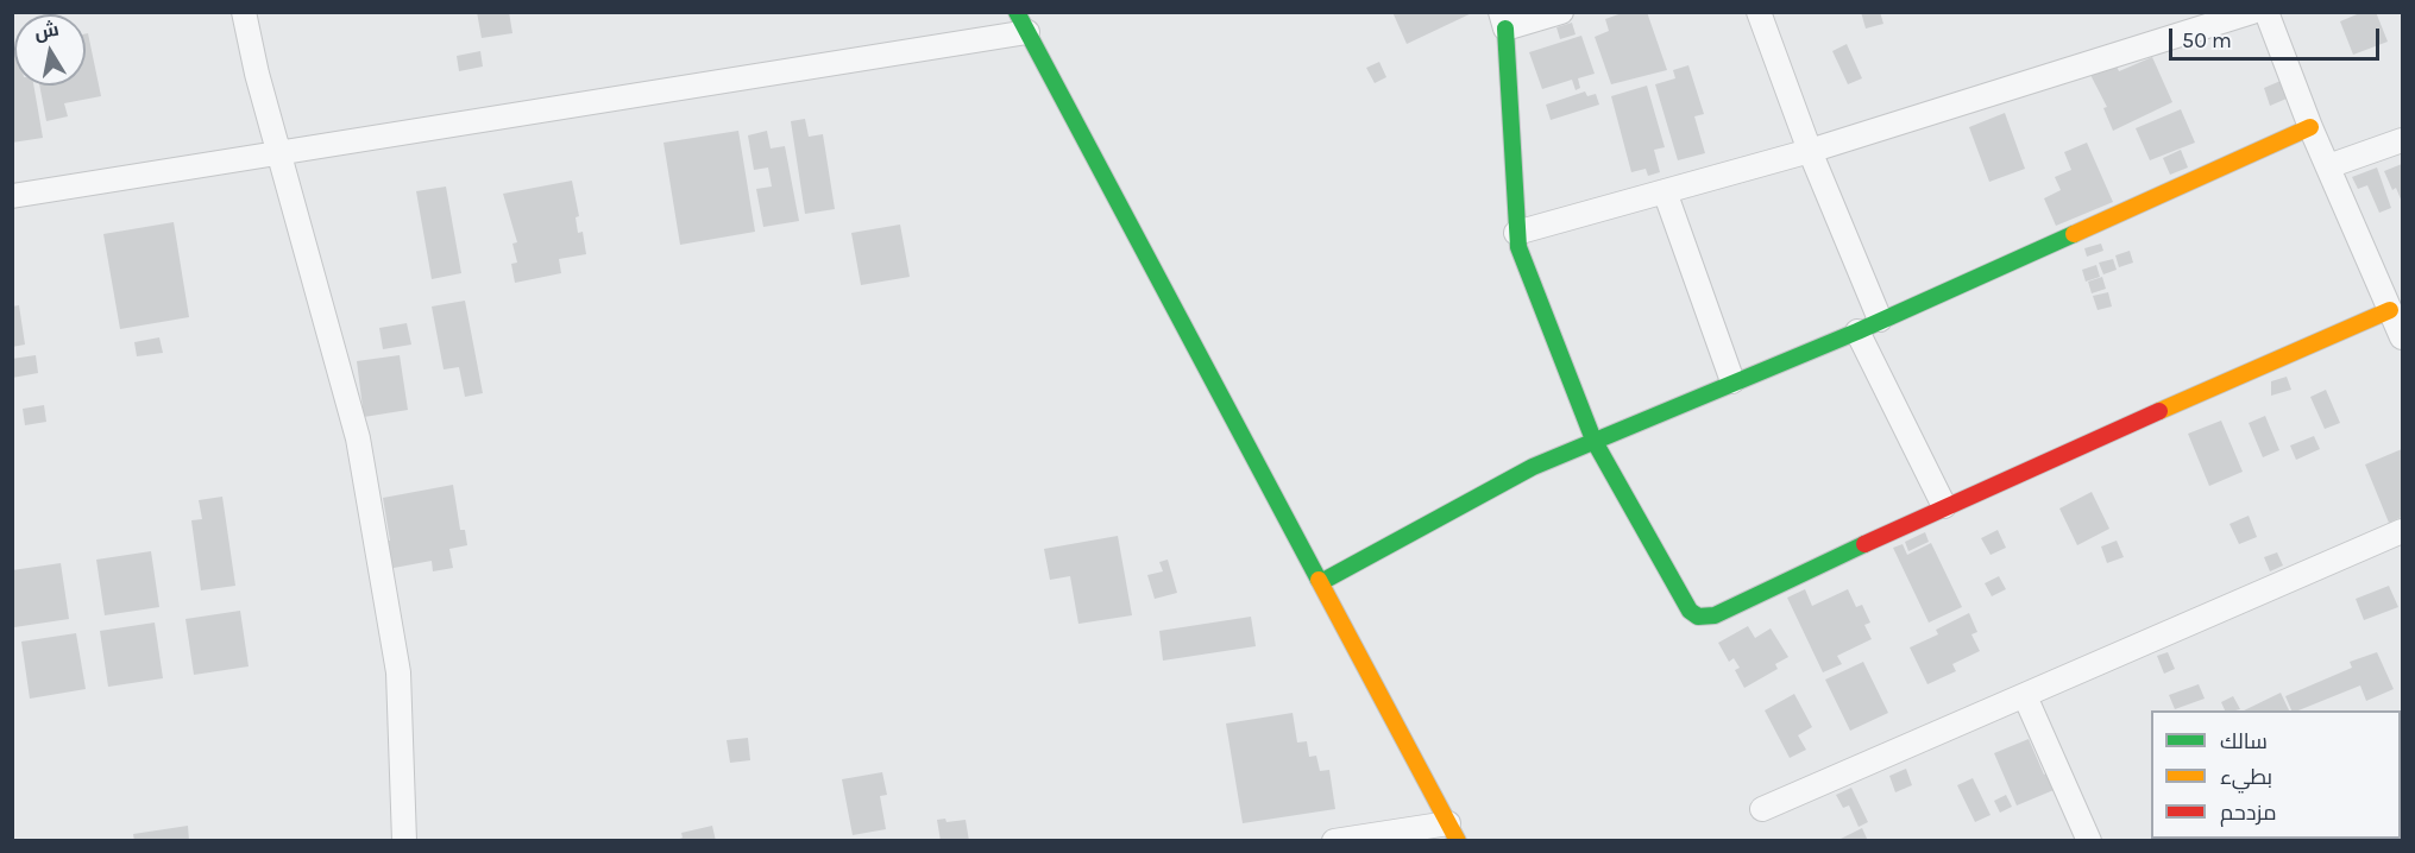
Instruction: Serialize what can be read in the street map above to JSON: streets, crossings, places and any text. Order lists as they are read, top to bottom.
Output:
{
  "legend": ["سالك", "بطيء", "مزدحم"],
  "scale_bar": "50 m",
  "north": "top"
}
